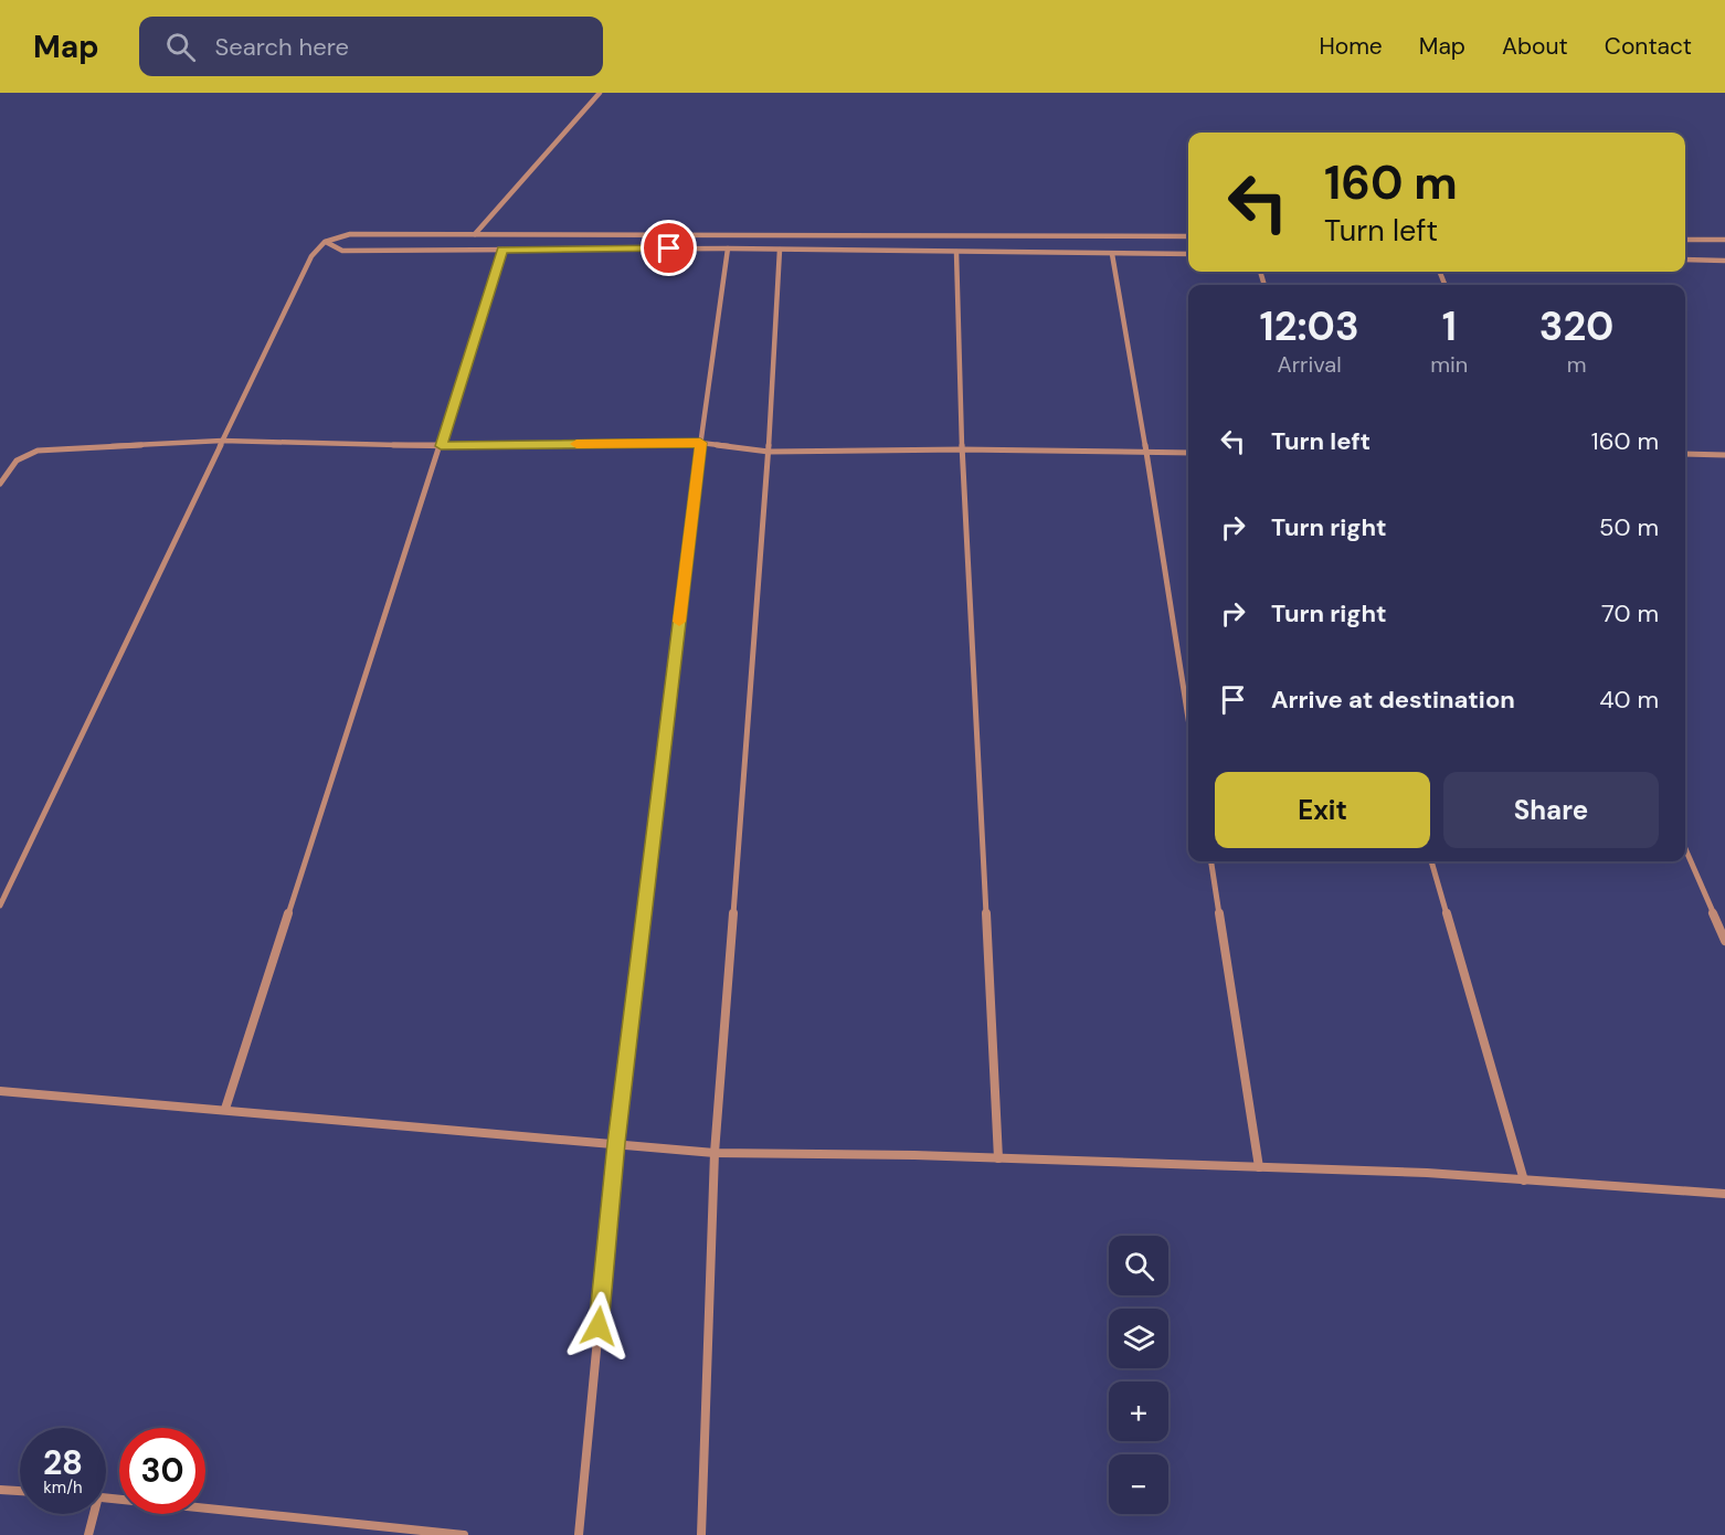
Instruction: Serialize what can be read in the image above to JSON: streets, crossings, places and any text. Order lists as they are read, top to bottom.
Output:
{
  "page": {
    "header": "Map",
    "search": "Search here",
    "nav": [
      "Home",
      "Map",
      "About",
      "Contact"
    ],
    "turn": ["160 m", "Turn left"],
    "eta": [
      "12:03",
      "Arrival",
      "1",
      "min",
      "320",
      "m"
    ],
    "list": [
      {
        "name": "Turn left",
        "value": "160 m"
      },
      {
        "name": "Turn right",
        "value": "50 m"
      },
      {
        "name": "Turn right",
        "value": "70 m"
      },
      {
        "name": "Arrive at destination",
        "value": "40 m"
      }
    ],
    "buttons": ["Exit", "Share"],
    "map_buttons": ["+", "−"],
    "speed": "28 km/h",
    "limit": "30"
  }
}
